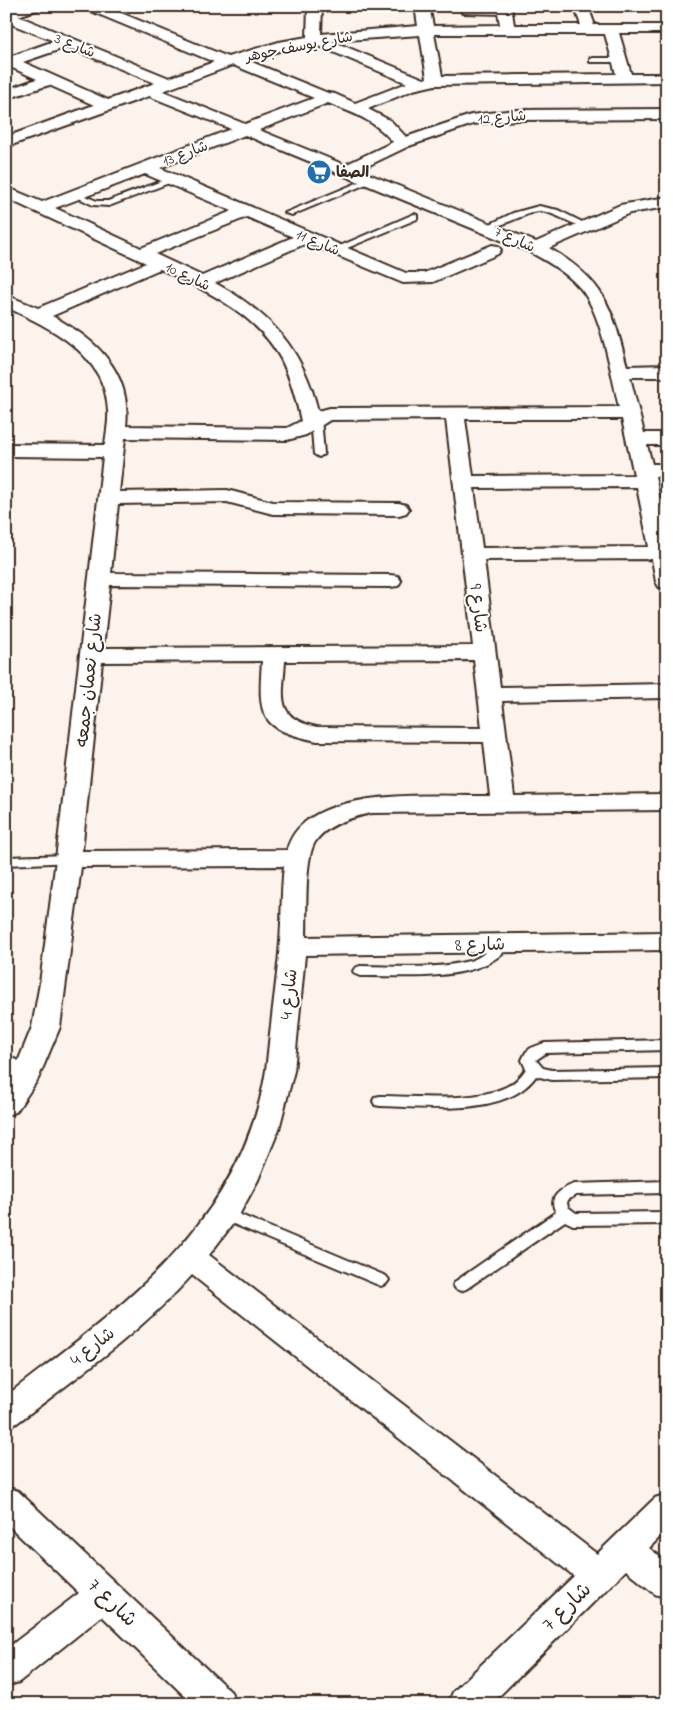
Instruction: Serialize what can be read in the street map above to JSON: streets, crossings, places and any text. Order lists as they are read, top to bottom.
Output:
{
  "streets": {
    "street": [
      "شارع 3",
      "شارع يوسف جوهر",
      "شارع 12",
      "شارع 13",
      "شارع 7",
      "شارع 11",
      "شارع 10",
      "شارع 9",
      "شارع نعمان جمعه",
      "شارع 8",
      "شارع 4"
    ]
  },
  "crossings": [
    ["شارع 3", "شارع يوسف جوهر"],
    ["شارع يوسف جوهر", "شارع 7"],
    ["شارع 12", "شارع 7"],
    ["شارع 13", "شارع 7"],
    ["شارع 13", "شارع 11"],
    ["شارع 13", "شارع 10"],
    ["شارع 9", "شارع 4"],
    ["شارع 8", "شارع 4"]
  ],
  "places": {
    "supermarket": ["الصفا"]
  }
}
